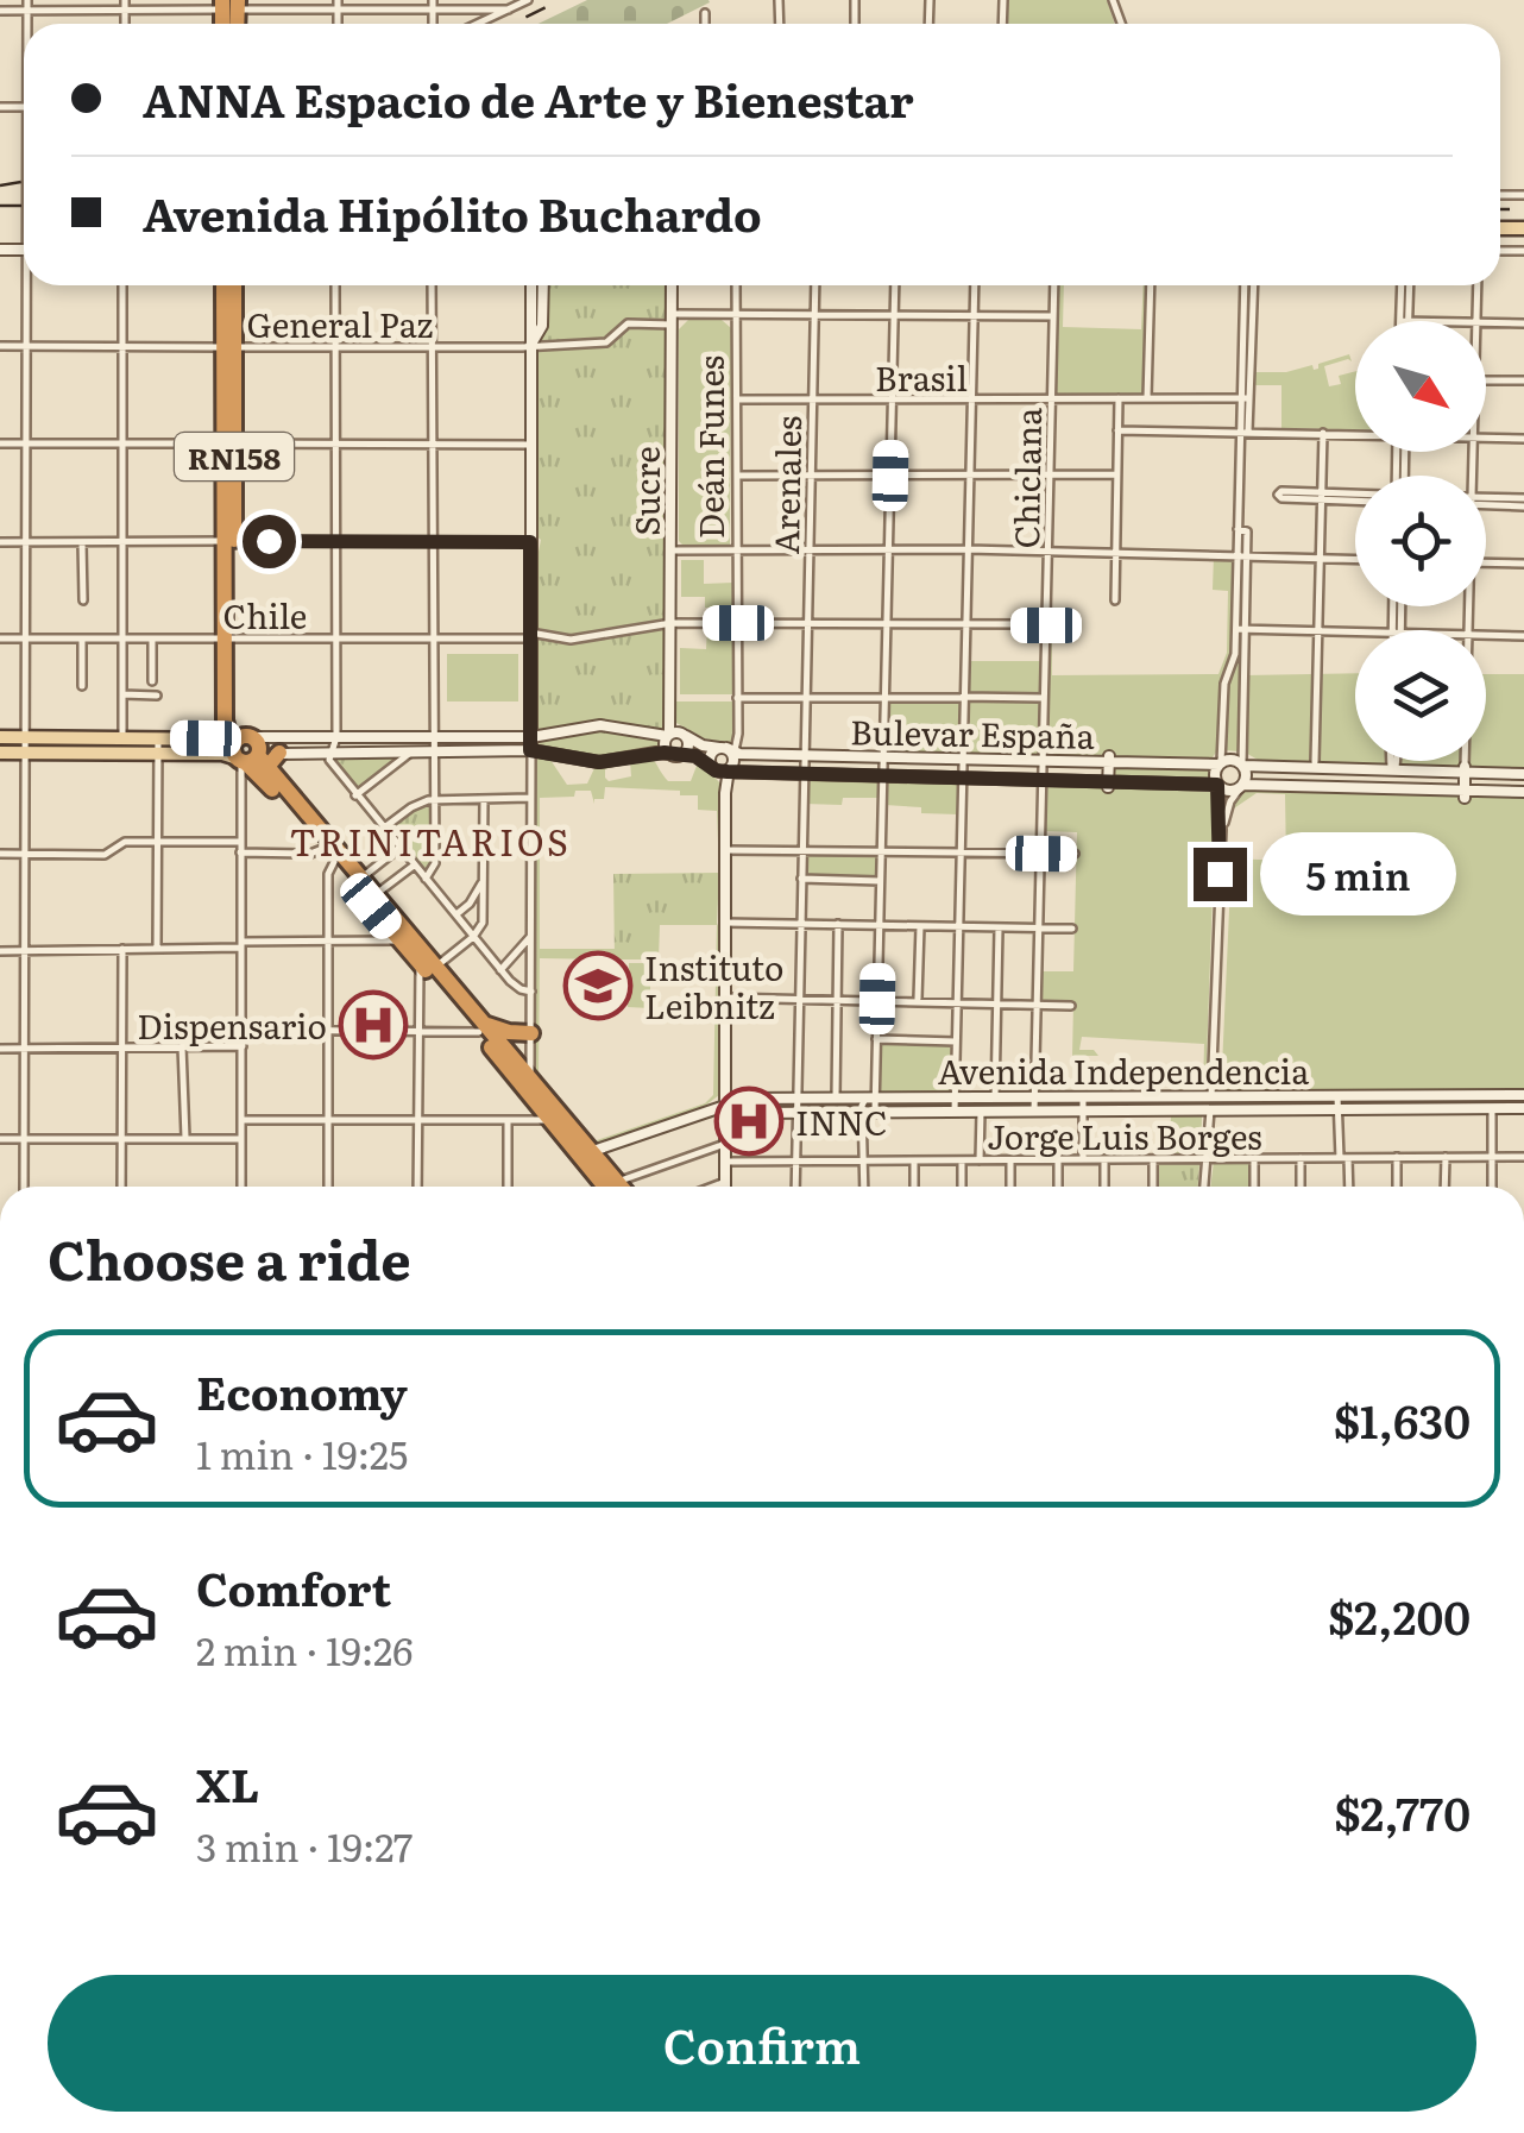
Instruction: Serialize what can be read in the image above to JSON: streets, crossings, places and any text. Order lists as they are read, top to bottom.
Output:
{
  "streets": {
    "highway": ["RN158"],
    "main road": [
      "Deán Funes",
      "Sucre",
      "Bulevar España",
      "Avenida Independencia"
    ],
    "street": [
      "General Paz",
      "Brasil",
      "Chiclana",
      "Arenales",
      "Chile",
      "Jorge Luis Borges"
    ]
  },
  "crossings": [
    ["General Paz", "Deán Funes"],
    ["General Paz", "RN158"],
    ["General Paz", "Chiclana"],
    ["General Paz", "Arenales"],
    ["General Paz", "Sucre"],
    ["Brasil", "Deán Funes"],
    ["Brasil", "Chiclana"],
    ["Brasil", "Arenales"],
    ["Deán Funes", "Chile"],
    ["Deán Funes", "Bulevar España"],
    ["Deán Funes", "Avenida Independencia"],
    ["Deán Funes", "Jorge Luis Borges"],
    ["RN158", "Chile"],
    ["RN158", "Bulevar España"],
    ["RN158", "Avenida Independencia"],
    ["Chiclana", "Chile"],
    ["Chiclana", "Bulevar España"],
    ["Chiclana", "Avenida Independencia"],
    ["Arenales", "Chile"],
    ["Arenales", "Bulevar España"],
    ["Arenales", "Avenida Independencia"],
    ["Arenales", "Jorge Luis Borges"],
    ["Sucre", "Chile"],
    ["Sucre", "Bulevar España"]
  ],
  "districts": ["TRINITARIOS"],
  "places": {
    "school or university": ["Instituto Leibnitz"],
    "hospital": ["Dispensario", "INNC"]
  },
  "north": "bottom right",
  "page": {
    "banner": ["ANNA Espacio de Arte y Bienestar", "Avenida Hipólito Buchardo"],
    "bubble": "5 min",
    "heading": "Choose a ride",
    "list": [
      {
        "name": "Economy",
        "note": "1 min · 19:25",
        "value": "$1,630"
      },
      {
        "name": "Comfort",
        "note": "2 min · 19:26",
        "value": "$2,200"
      },
      {
        "name": "XL",
        "note": "3 min · 19:27",
        "value": "$2,770"
      }
    ],
    "buttons": "Confirm"
  }
}
